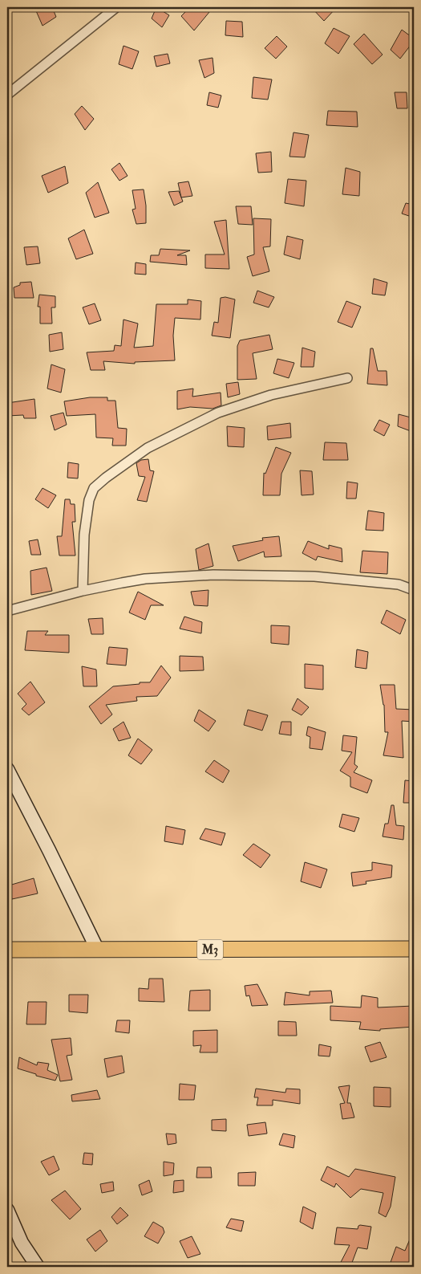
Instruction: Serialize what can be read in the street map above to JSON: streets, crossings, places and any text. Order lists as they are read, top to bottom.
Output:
{
  "streets": {
    "main road": ["M3"]
  }
}
